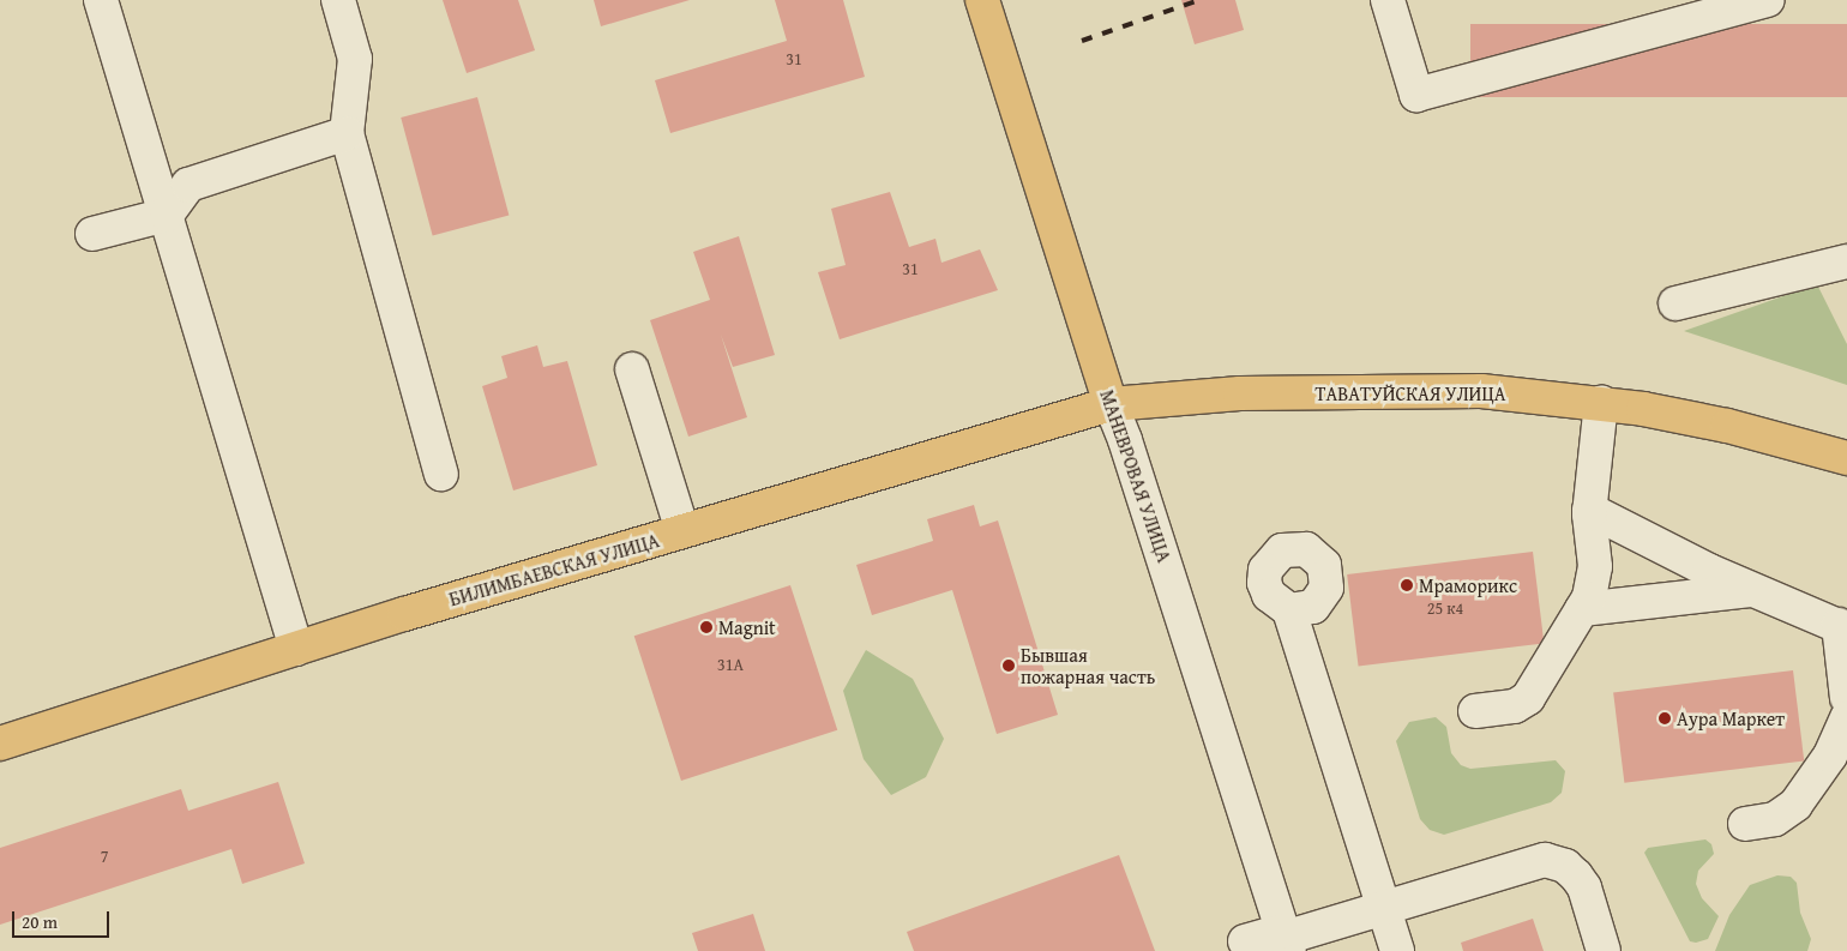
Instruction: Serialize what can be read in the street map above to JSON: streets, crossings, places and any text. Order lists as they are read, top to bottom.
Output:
{
  "streets": {
    "main road": ["ТАВАТУЙСКАЯ УЛИЦА", "МАНЕВРОВАЯ УЛИЦА", "БИЛИМБАЕВСКАЯ УЛИЦА"]
  },
  "crossings": [
    ["ТАВАТУЙСКАЯ УЛИЦА", "МАНЕВРОВАЯ УЛИЦА"],
    ["ТАВАТУЙСКАЯ УЛИЦА", "БИЛИМБАЕВСКАЯ УЛИЦА"],
    ["МАНЕВРОВАЯ УЛИЦА", "БИЛИМБАЕВСКАЯ УЛИЦА"]
  ],
  "places": [
    "Мраморикс",
    "Magnit",
    "Бывшая пожарная часть",
    "Аура Маркет"
  ],
  "house_numbers": [
    "31",
    "31",
    "25 к4",
    "31А",
    "7"
  ],
  "scale_bar": "20 m"
}
